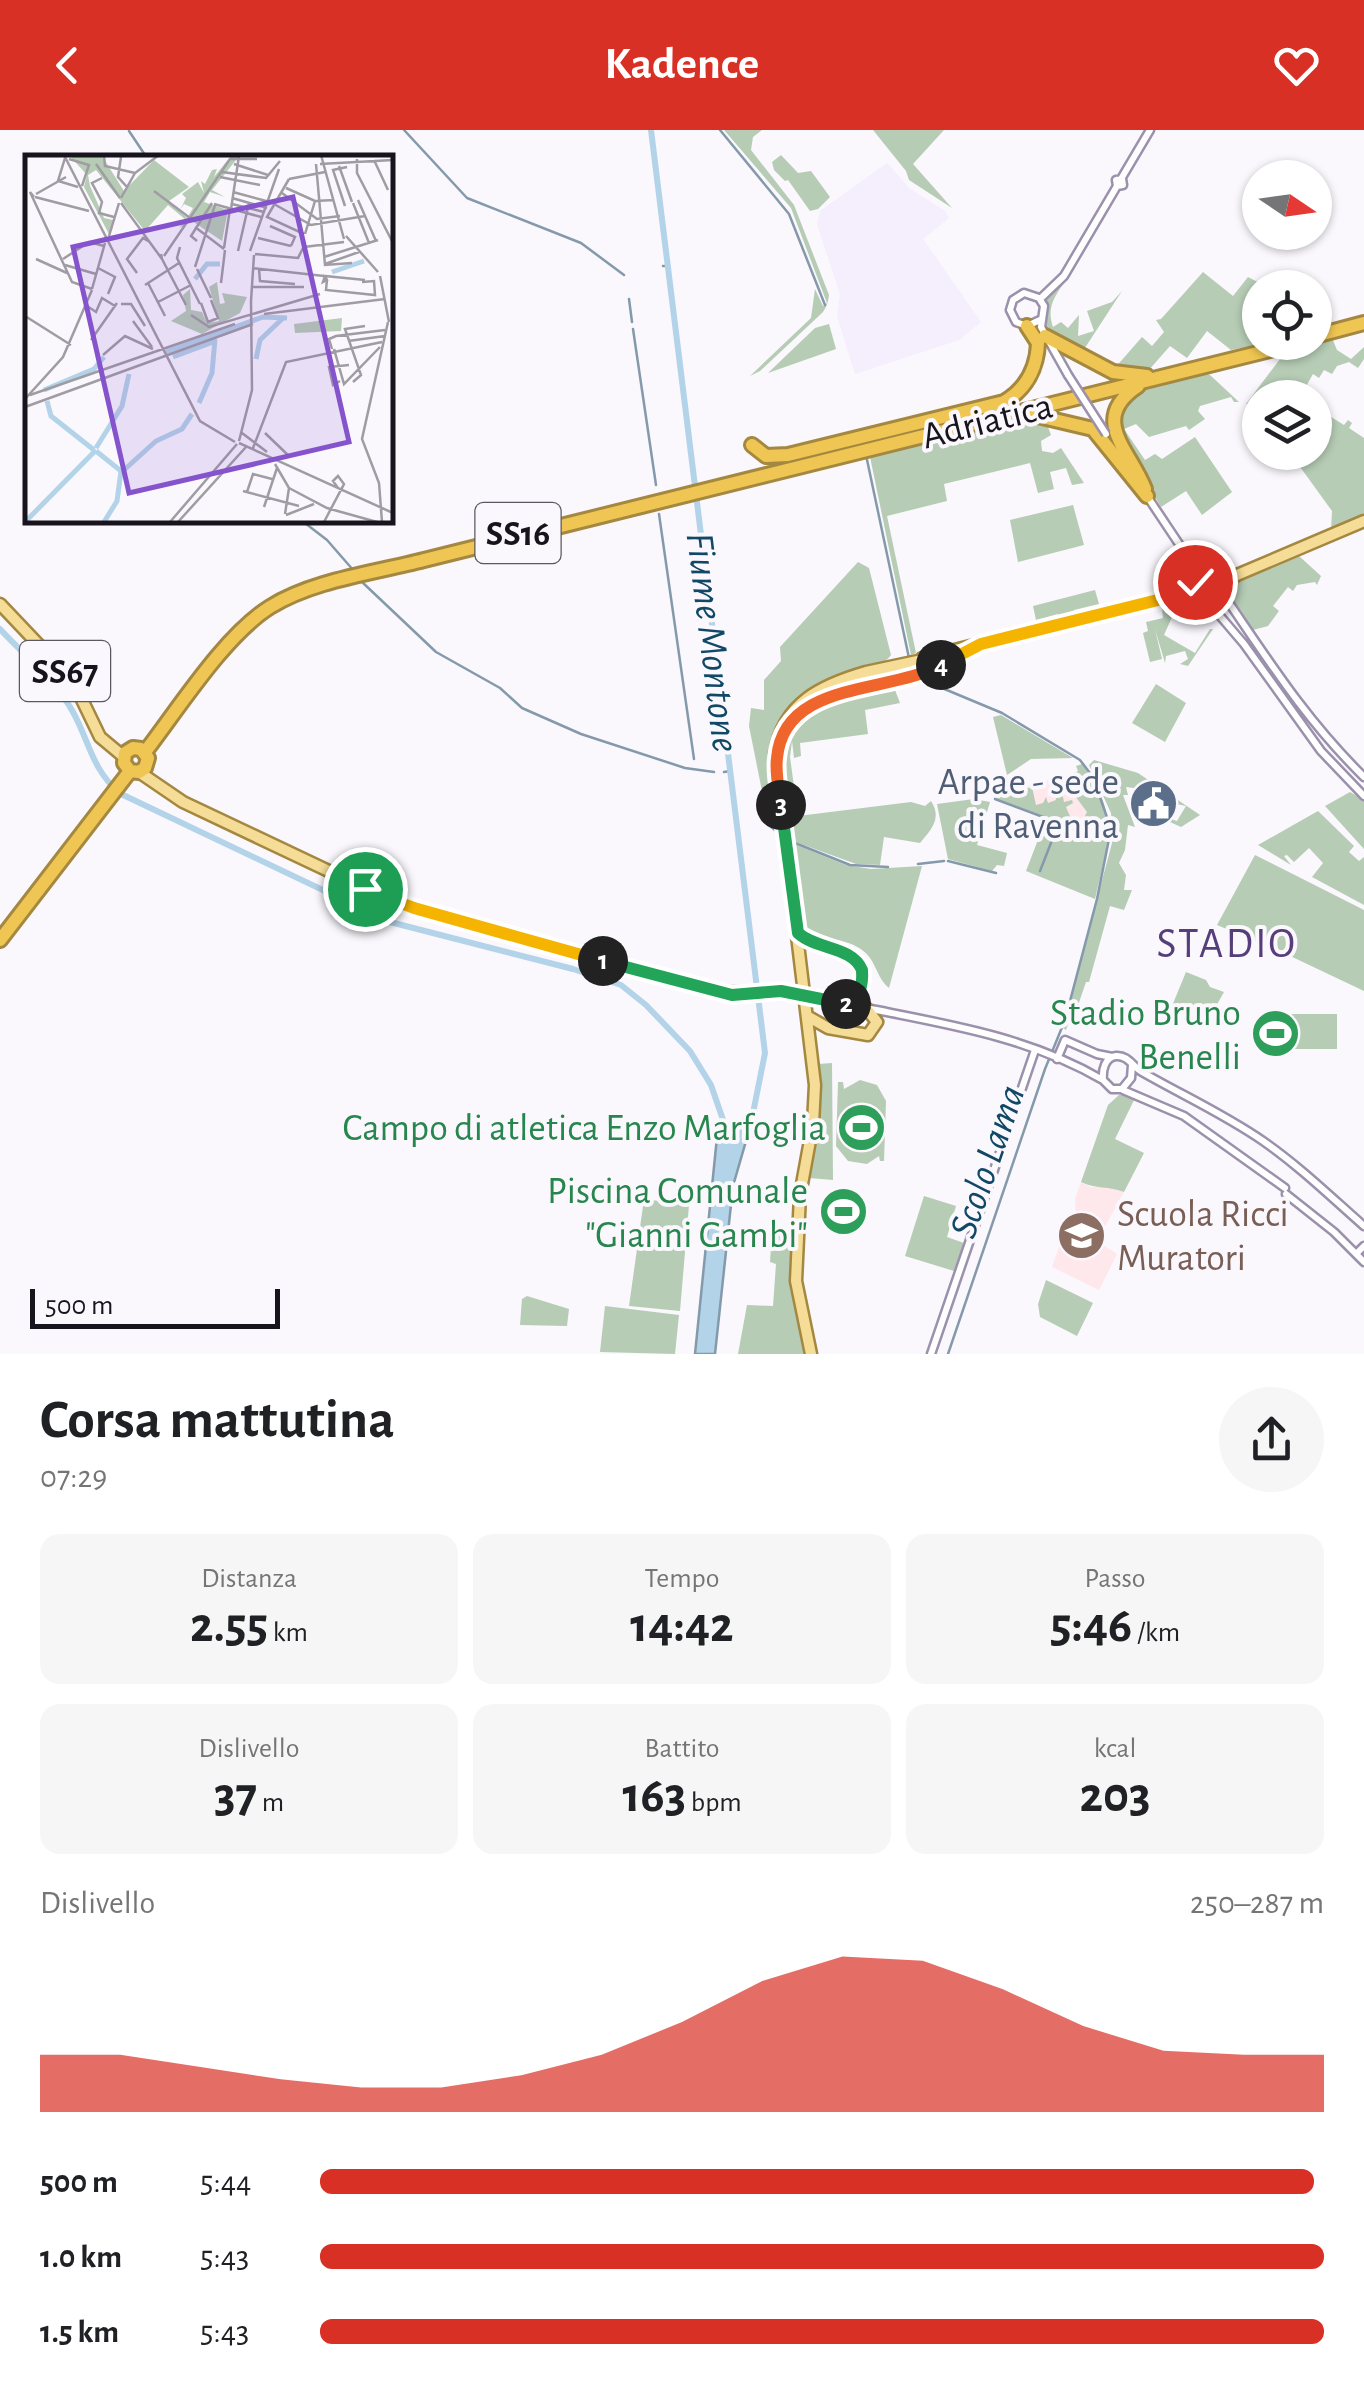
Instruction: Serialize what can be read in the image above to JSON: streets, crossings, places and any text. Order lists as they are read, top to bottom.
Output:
{
  "streets": {
    "highway": ["Adriatica", "SS16"],
    "main road": ["SS67"]
  },
  "crossings": [
    ["Adriatica", "SS16"],
    ["Adriatica", "SS67"],
    ["SS16", "SS67"]
  ],
  "districts": ["STADIO"],
  "water": ["Fiume Montone", "Scolo Lama"],
  "places": {
    "public building": ["Arpae - sede di Ravenna"],
    "sports": ["Stadio Bruno Benelli", "Campo di atletica Enzo Marfoglia", "Piscina Comunale \"Gianni Gambi\""],
    "school or university": ["Scuola Ricci Muratori"]
  },
  "scale_bar": "500 m",
  "north": "right",
  "page": {
    "header": "Kadence",
    "pins": [
      "4",
      "3",
      "1",
      "2"
    ],
    "scale": "500 m",
    "heading": ["Corsa mattutina", "07:29"],
    "stats": [
      ["Distanza", "2.55 km"],
      ["Tempo", "14:42"],
      ["Passo", "5:46 /km"],
      ["Dislivello", "37 m"],
      ["Battito", "163 bpm"],
      ["kcal", "203"]
    ],
    "chart": ["Dislivello", "250–287 m"],
    "list": [
      {
        "name": "500 m",
        "note": "5:44"
      },
      {
        "name": "1.0 km",
        "note": "5:43"
      },
      {
        "name": "1.5 km",
        "note": "5:43"
      }
    ]
  }
}
